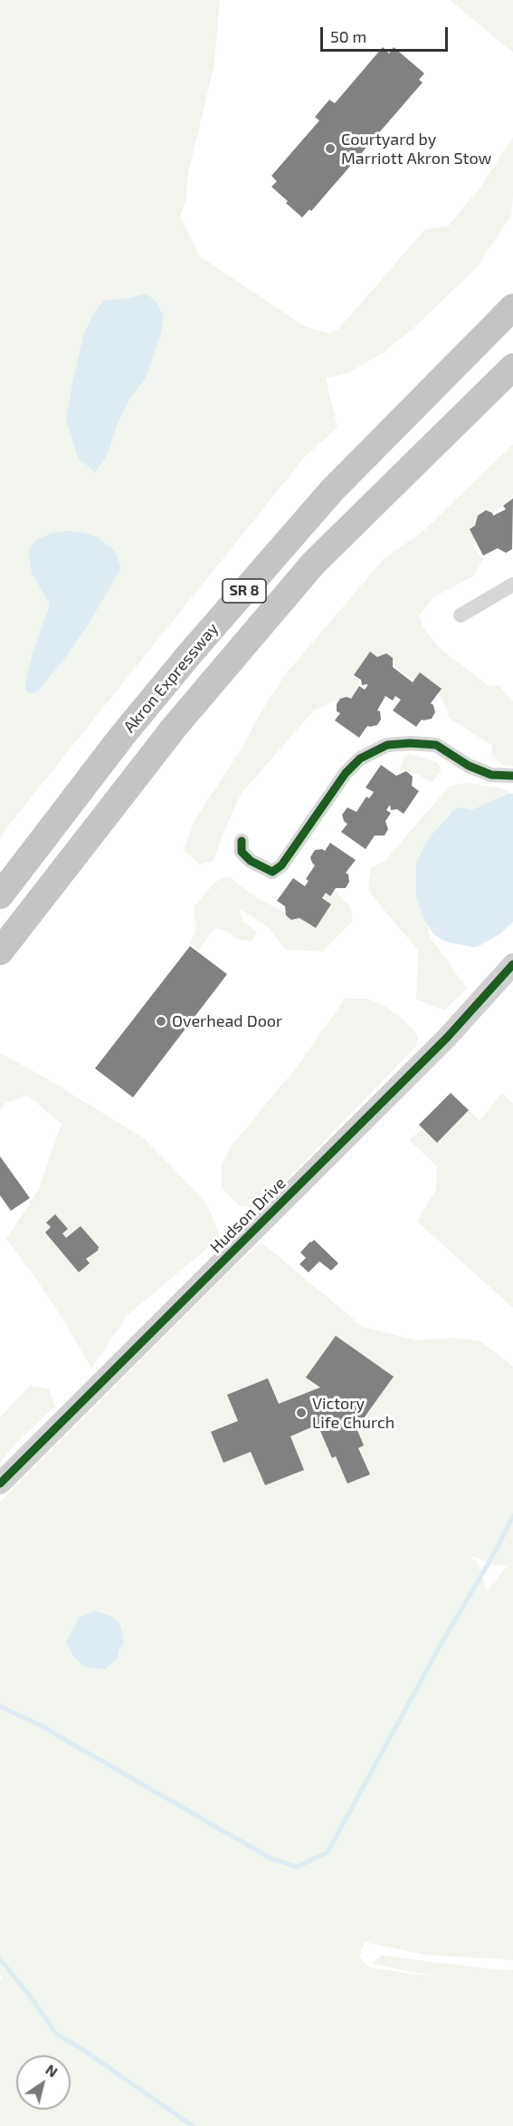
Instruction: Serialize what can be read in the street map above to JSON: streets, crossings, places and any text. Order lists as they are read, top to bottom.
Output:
{
  "streets": {
    "highway": ["SR 8", "Akron Expressway"],
    "street": ["Hudson Drive"]
  },
  "places": ["Courtyard by Marriott Akron Stow", "Overhead Door", "Victory Life Church"],
  "scale_bar": "50 m",
  "north": "top right"
}
